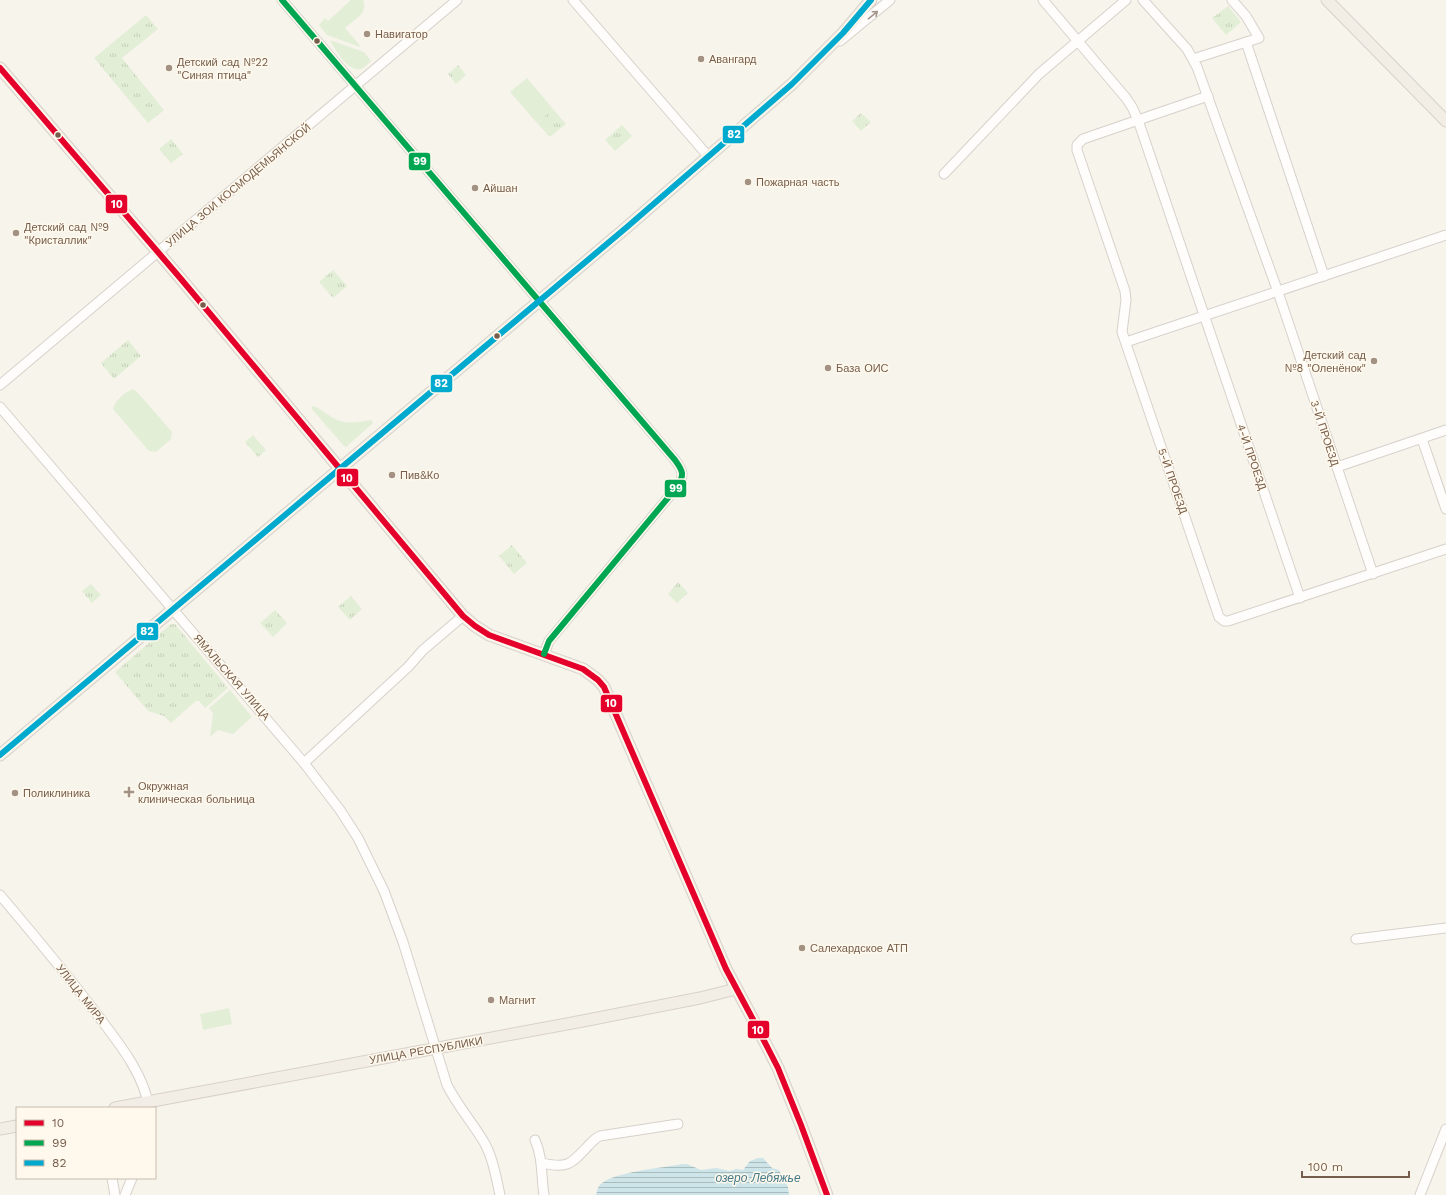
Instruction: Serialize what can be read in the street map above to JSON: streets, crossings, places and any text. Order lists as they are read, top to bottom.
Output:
{
  "streets": {
    "main road": ["УЛИЦА РЕСПУБЛИКИ"],
    "street": [
      "УЛИЦА ЗОИ КОСМОДЕМЬЯНСКОЙ",
      "3-Й ПРОЕЗД",
      "4-Й ПРОЕЗД",
      "5-Й ПРОЕЗД",
      "ЯМАЛЬСКАЯ УЛИЦА",
      "УЛИЦА МИРА"
    ]
  },
  "crossings": [
    ["4-Й ПРОЕЗД", "5-Й ПРОЕЗД"],
    ["ЯМАЛЬСКАЯ УЛИЦА", "УЛИЦА РЕСПУБЛИКИ"],
    ["УЛИЦА МИРА", "УЛИЦА РЕСПУБЛИКИ"]
  ],
  "water": ["озеро Лебяжье"],
  "places": {
    "other": [
      "Навигатор",
      "Авангард",
      "Детский сад №22 \"Синяя птица\"",
      "Пожарная часть",
      "Айшан",
      "Детский сад №9 \"Кристаллик\"",
      "Детский сад №8 \"Оленёнок\"",
      "База ОИС",
      "Пив&Ко",
      "Поликлиника",
      "Салехардское АТП",
      "Магнит"
    ],
    "health": ["Окружная клиническая больница"]
  },
  "lines": ["transit line 99", "transit line 82", "transit line 10"],
  "legend": ["10", "99", "82"],
  "scale_bar": "100 m"
}
